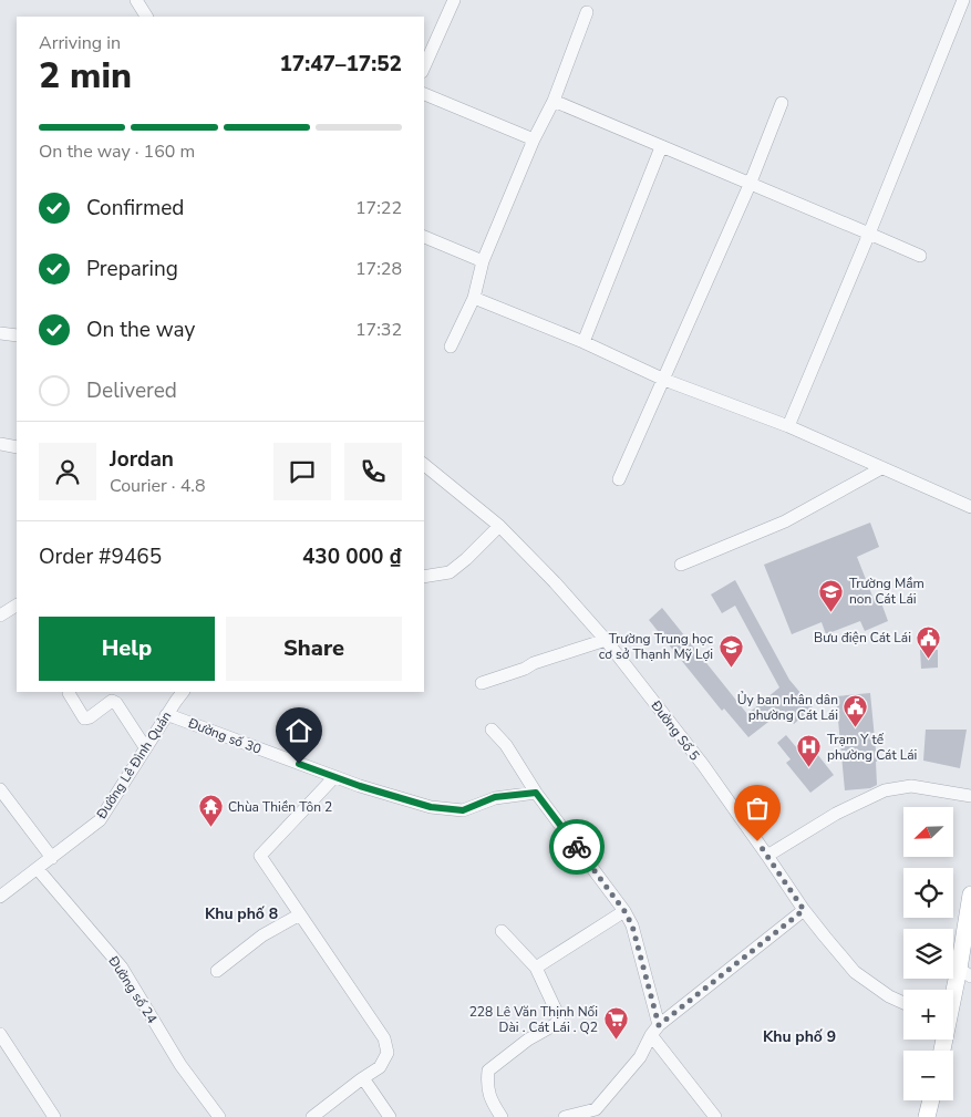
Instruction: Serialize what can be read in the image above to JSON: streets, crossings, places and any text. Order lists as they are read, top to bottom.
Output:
{
  "streets": {
    "street": [
      "Đường Số 5",
      "Đường số 30",
      "Đường Lê Đình Quản",
      "Đường số 24"
    ]
  },
  "crossings": [
    ["Đường số 30", "Đường Lê Đình Quản"],
    ["Đường Lê Đình Quản", "Đường số 24"]
  ],
  "districts": ["Khu phố 8", "Khu phố 9"],
  "places": {
    "school or university": ["Trường Mầm non Cát Lái", "Trường Trung học cơ sở Thạnh Mỹ Lợi"],
    "public building": ["Bưu điện Cát Lái", "Ủy ban nhân dân phường Cát Lái"],
    "hospital": ["Trạm Y tế phường Cát Lái"],
    "temple": ["Chùa Thiền Tôn 2"],
    "supermarket": ["228 Lê Văn Thịnh Nối Dài . Cát Lái . Q2"]
  },
  "north": "bottom left",
  "page": {
    "heading": ["2 min", "Arriving in", "17:47–17:52"],
    "panel": [
      "Jordan",
      "Courier · 4.8",
      "Order #9465",
      "430 000 ₫"
    ],
    "bar": "On the way · 160 m",
    "list": [
      ["Confirmed", "17:22"],
      ["Preparing", "17:28"],
      ["On the way", "17:32"],
      "Delivered"
    ],
    "buttons": ["Help", "Share"],
    "map_buttons": ["+", "−"]
  }
}
